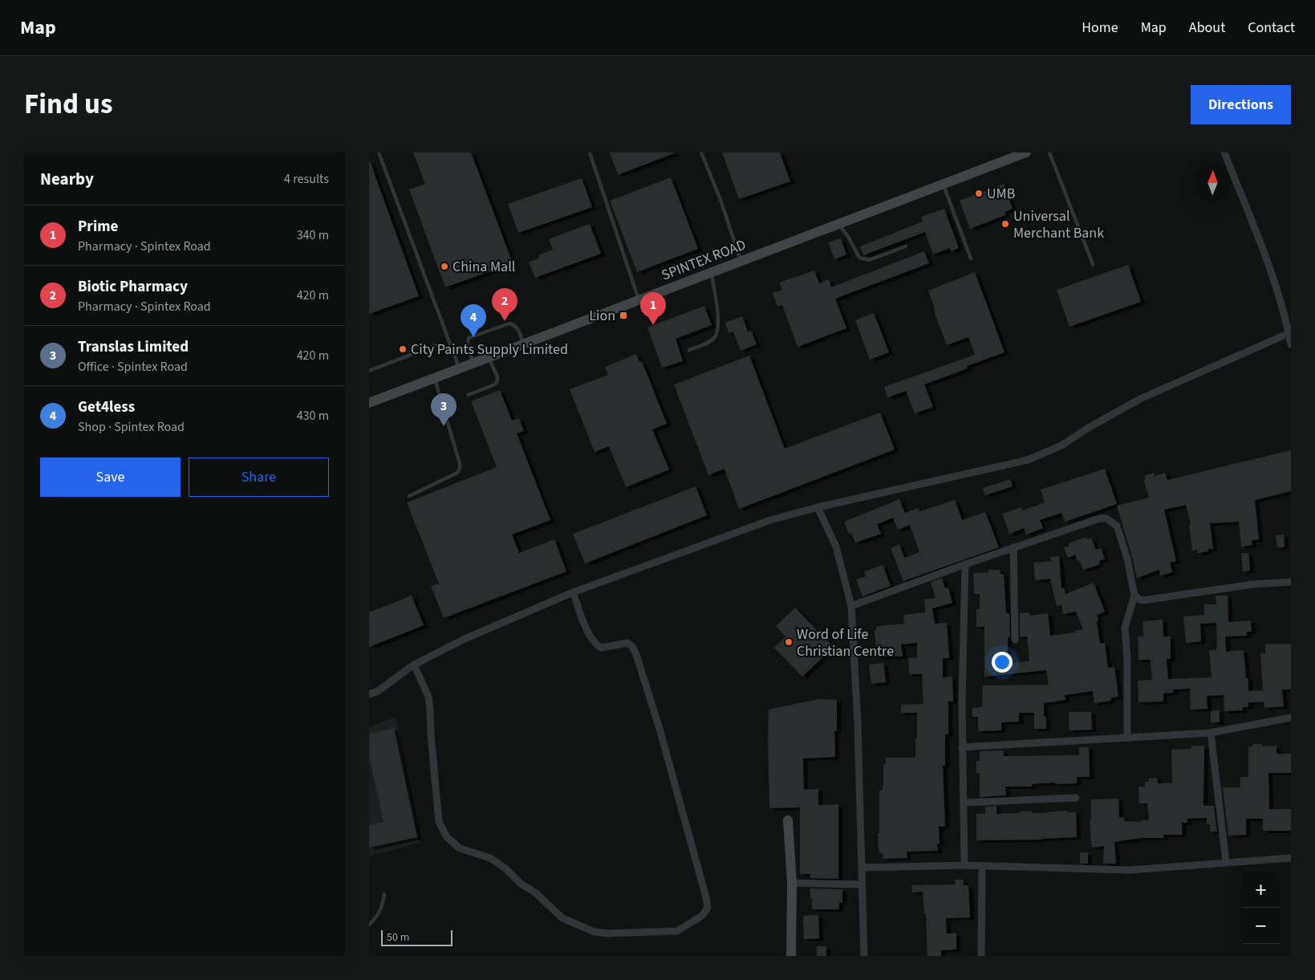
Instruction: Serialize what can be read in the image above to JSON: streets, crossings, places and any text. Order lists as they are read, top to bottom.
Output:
{
  "streets": {
    "main road": ["SPINTEX ROAD"]
  },
  "places": {
    "other": [
      "UMB",
      "Universal Merchant Bank",
      "China Mall",
      "City Paints Supply Limited",
      "Word of Life Christian Centre"
    ],
    "transit": ["Lion"]
  },
  "scale_bar": "50 m",
  "north": "top",
  "page": {
    "header": "Map",
    "nav": [
      "Home",
      "Map",
      "About",
      "Contact"
    ],
    "title": "Find us",
    "buttons": [
      "Directions",
      ["Save", "Share"]
    ],
    "heading": ["Nearby", "4 results"],
    "list": [
      {
        "mark": "1",
        "name": "Prime",
        "note": "Pharmacy · Spintex Road",
        "value": "340 m"
      },
      {
        "mark": "2",
        "name": "Biotic Pharmacy",
        "note": "Pharmacy · Spintex Road",
        "value": "420 m"
      },
      {
        "mark": "3",
        "name": "Translas Limited",
        "note": "Office · Spintex Road",
        "value": "420 m"
      },
      {
        "mark": "4",
        "name": "Get4less",
        "note": "Shop · Spintex Road",
        "value": "430 m"
      }
    ],
    "pins": [
      "2",
      "1",
      "4",
      "3"
    ],
    "map_buttons": ["+", "−"],
    "scale": "50 m"
  }
}
